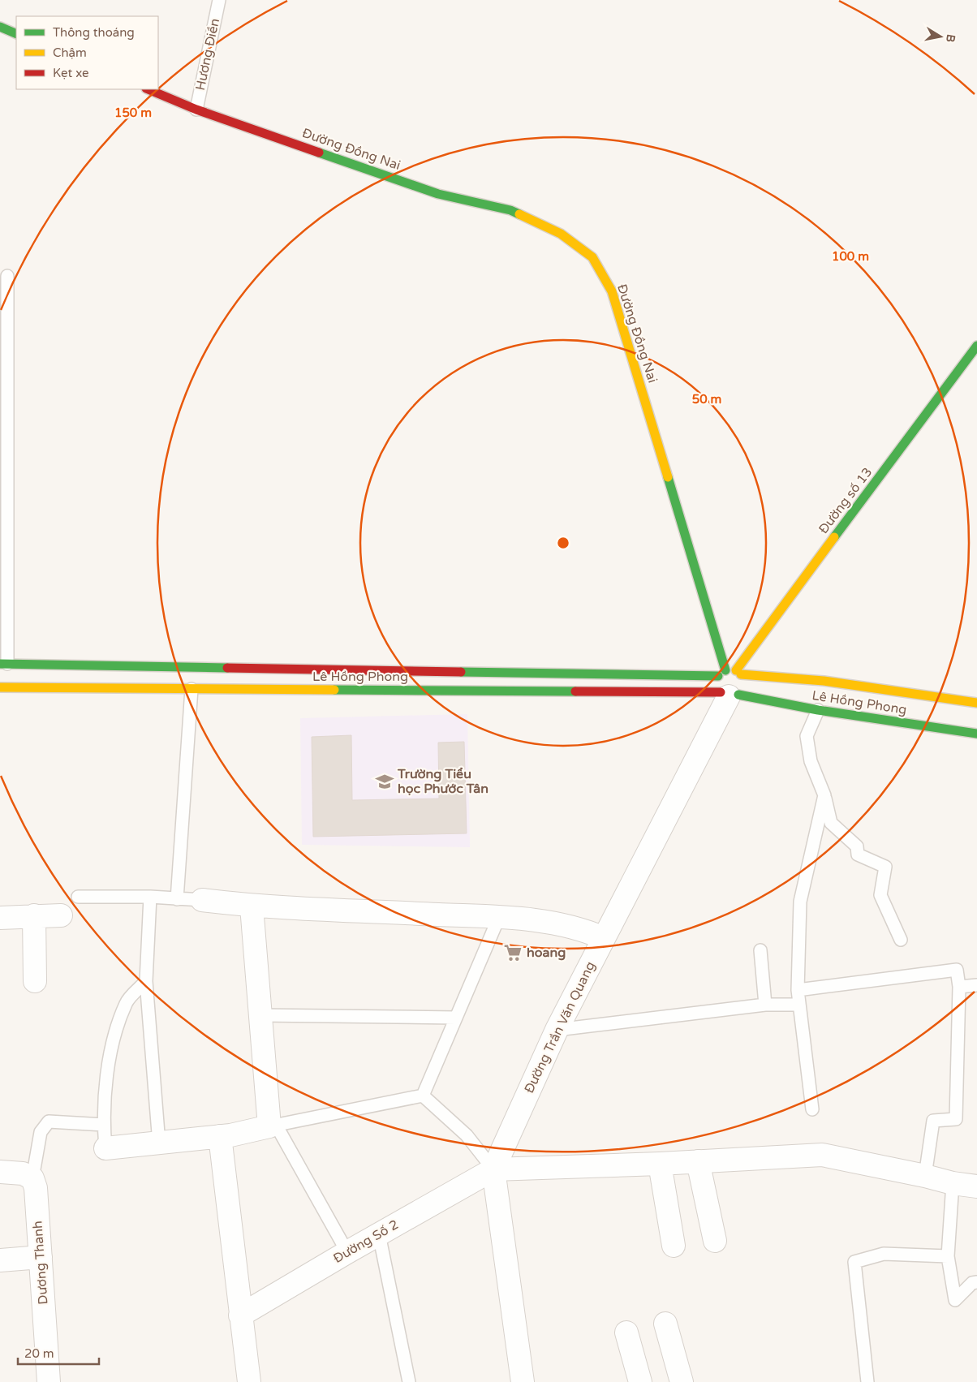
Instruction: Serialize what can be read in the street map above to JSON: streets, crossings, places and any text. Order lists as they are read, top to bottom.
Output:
{
  "streets": {
    "main road": ["Đường Đồng Nai", "Đường số 13", "Lê Hồng Phong"],
    "street": ["Đường Trần Văn Quang", "Đường Số 2", "Dương Thanh"],
    "lane": ["Hương Điền"]
  },
  "crossings": [
    ["Hương Điền", "Đường Đồng Nai"],
    ["Đường Đồng Nai", "Đường số 13"],
    ["Đường Đồng Nai", "Lê Hồng Phong"],
    ["Đường Đồng Nai", "Đường Trần Văn Quang"],
    ["Đường số 13", "Lê Hồng Phong"],
    ["Đường số 13", "Đường Trần Văn Quang"],
    ["Lê Hồng Phong", "Đường Trần Văn Quang"],
    ["Đường Trần Văn Quang", "Đường Số 2"]
  ],
  "places": {
    "school or university": ["Trường Tiểu học Phước Tân"],
    "supermarket": ["hoang"]
  },
  "legend": ["Thông thoáng", "Chậm", "Kẹt xe"],
  "scale_bar": "20 m",
  "north": "right",
  "rings": ["150 m", "100 m", "50 m"]
}
